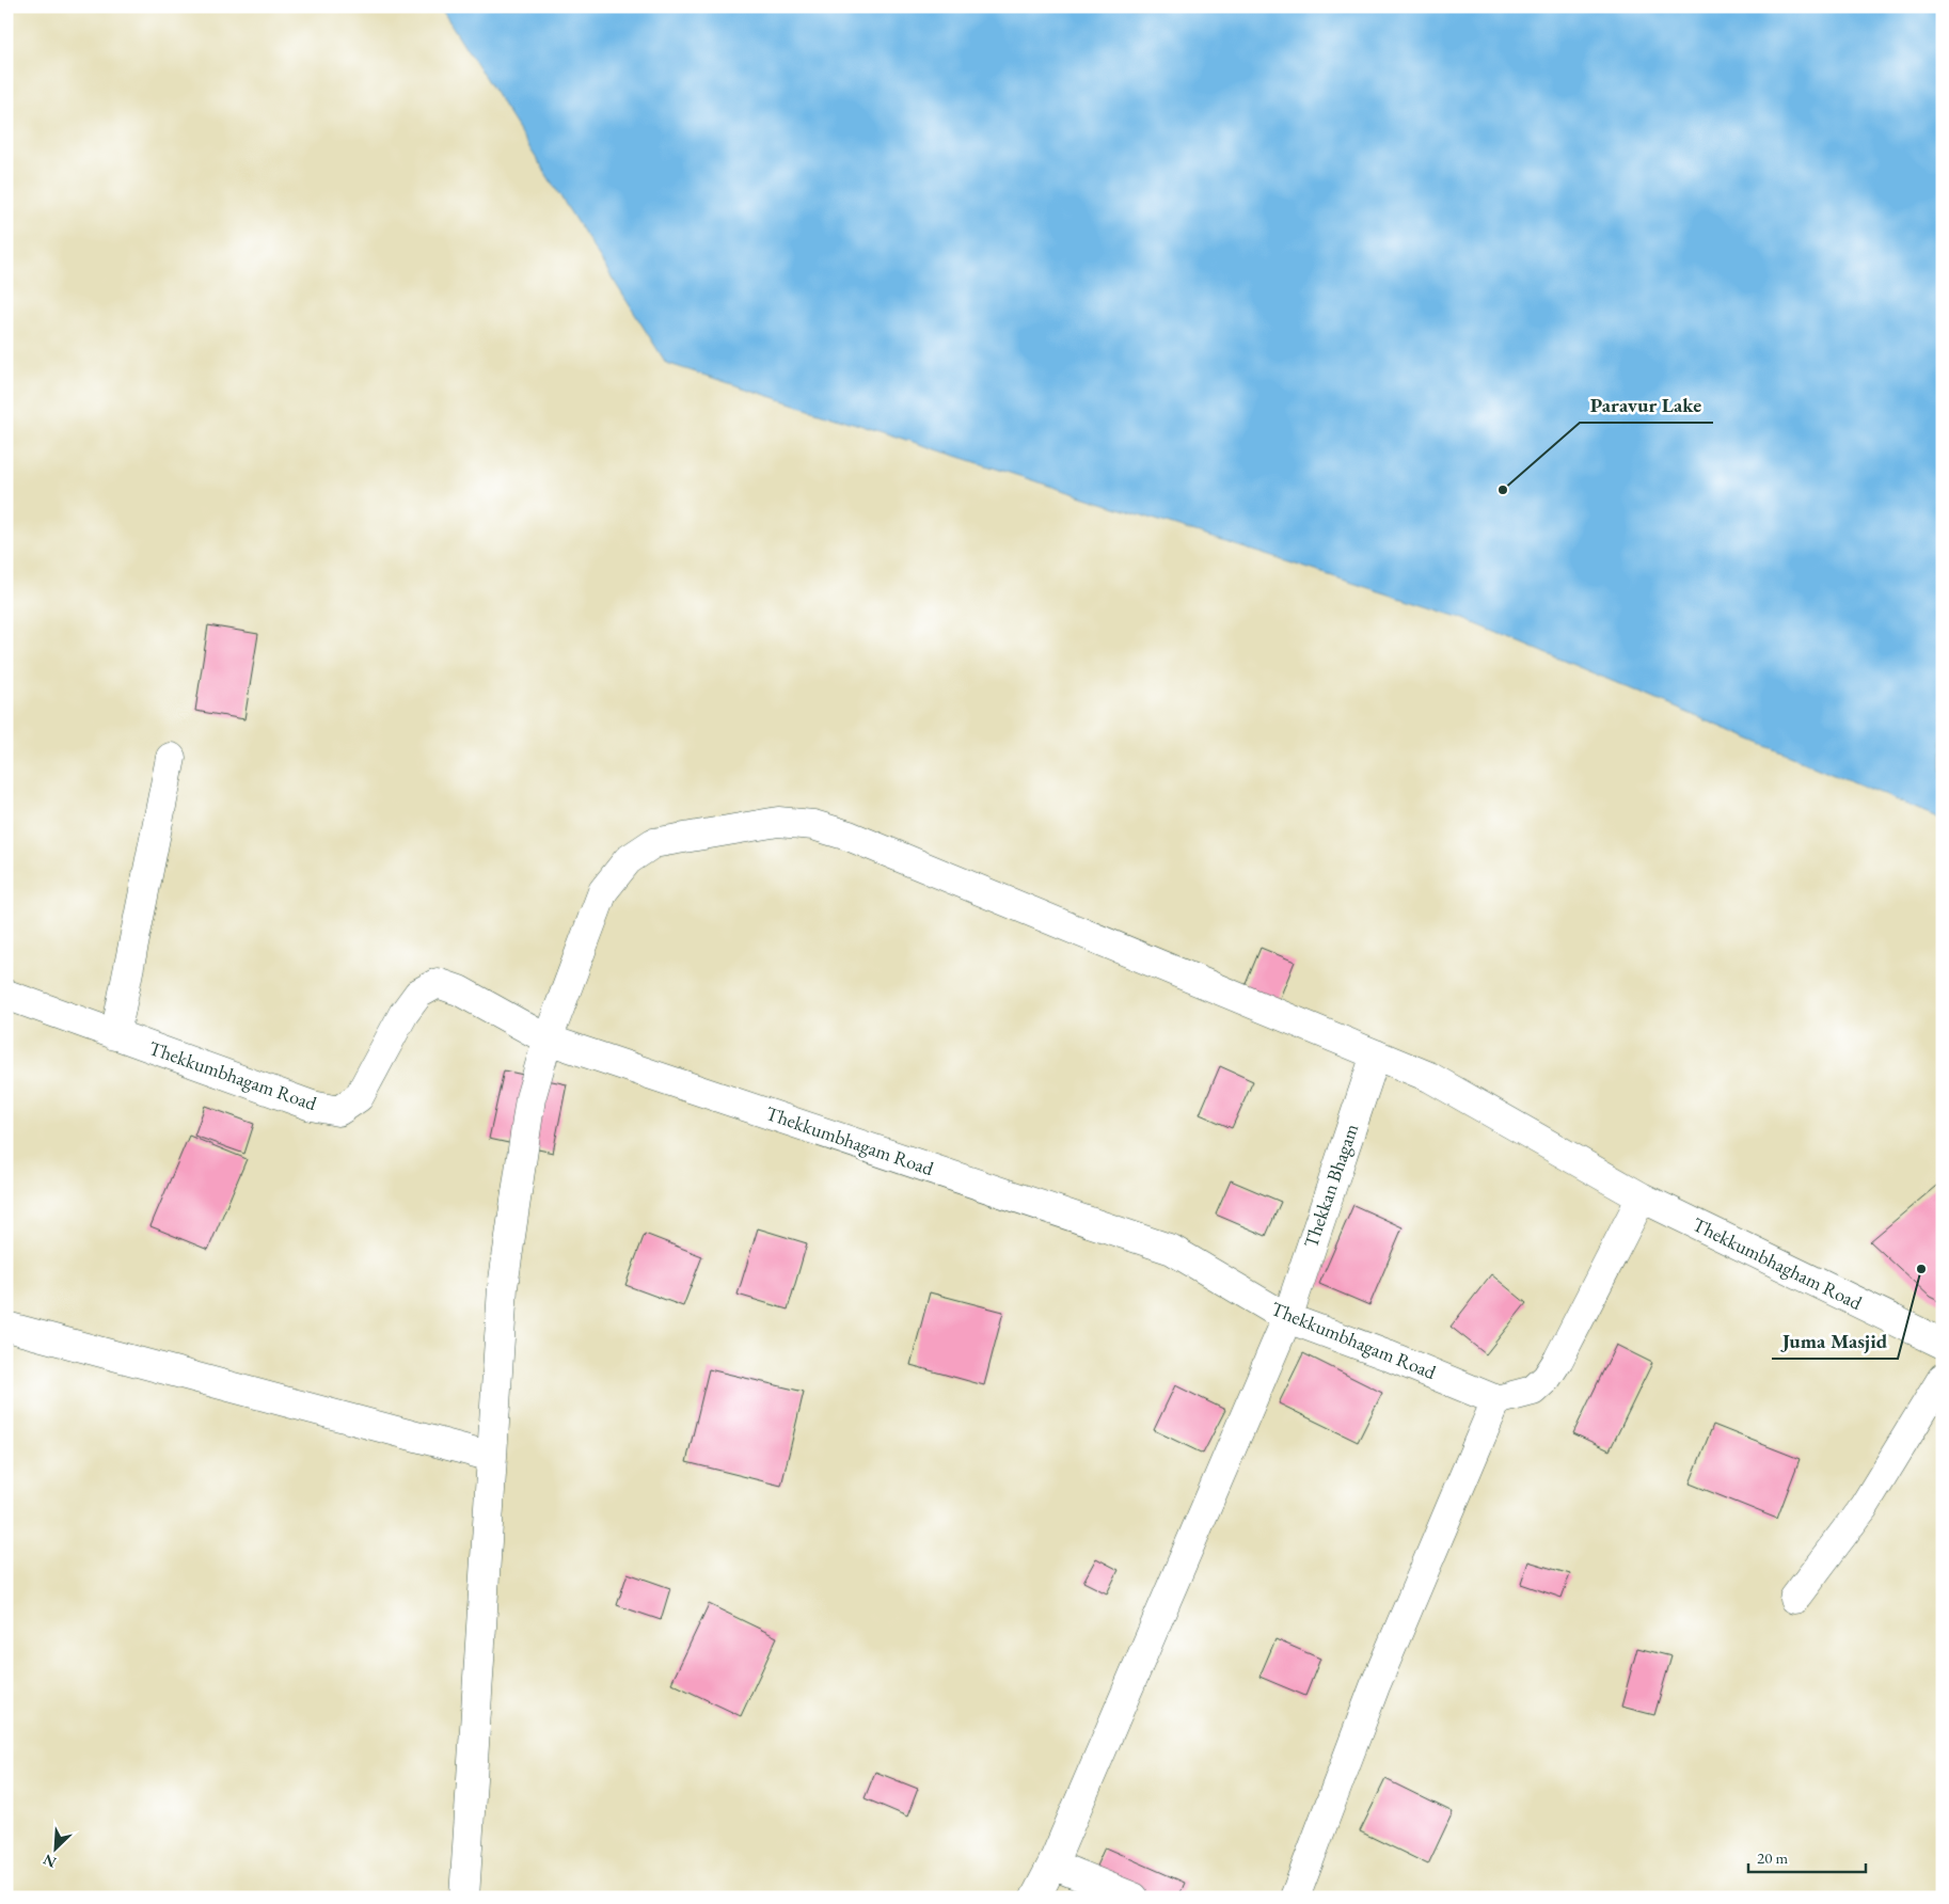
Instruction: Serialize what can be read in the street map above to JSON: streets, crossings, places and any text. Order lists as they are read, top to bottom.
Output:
{
  "streets": {
    "street": ["Thekkumbhagam Road", "Thekkan Bhagam", "Thekkumbhagham Road"]
  },
  "crossings": [
    ["Thekkumbhagam Road", "Thekkan Bhagam"],
    ["Thekkumbhagam Road", "Thekkumbhagham Road"],
    ["Thekkan Bhagam", "Thekkumbhagham Road"]
  ],
  "places": ["Paravur Lake", "Juma Masjid"],
  "scale_bar": "20 m",
  "north": "bottom left"
}
